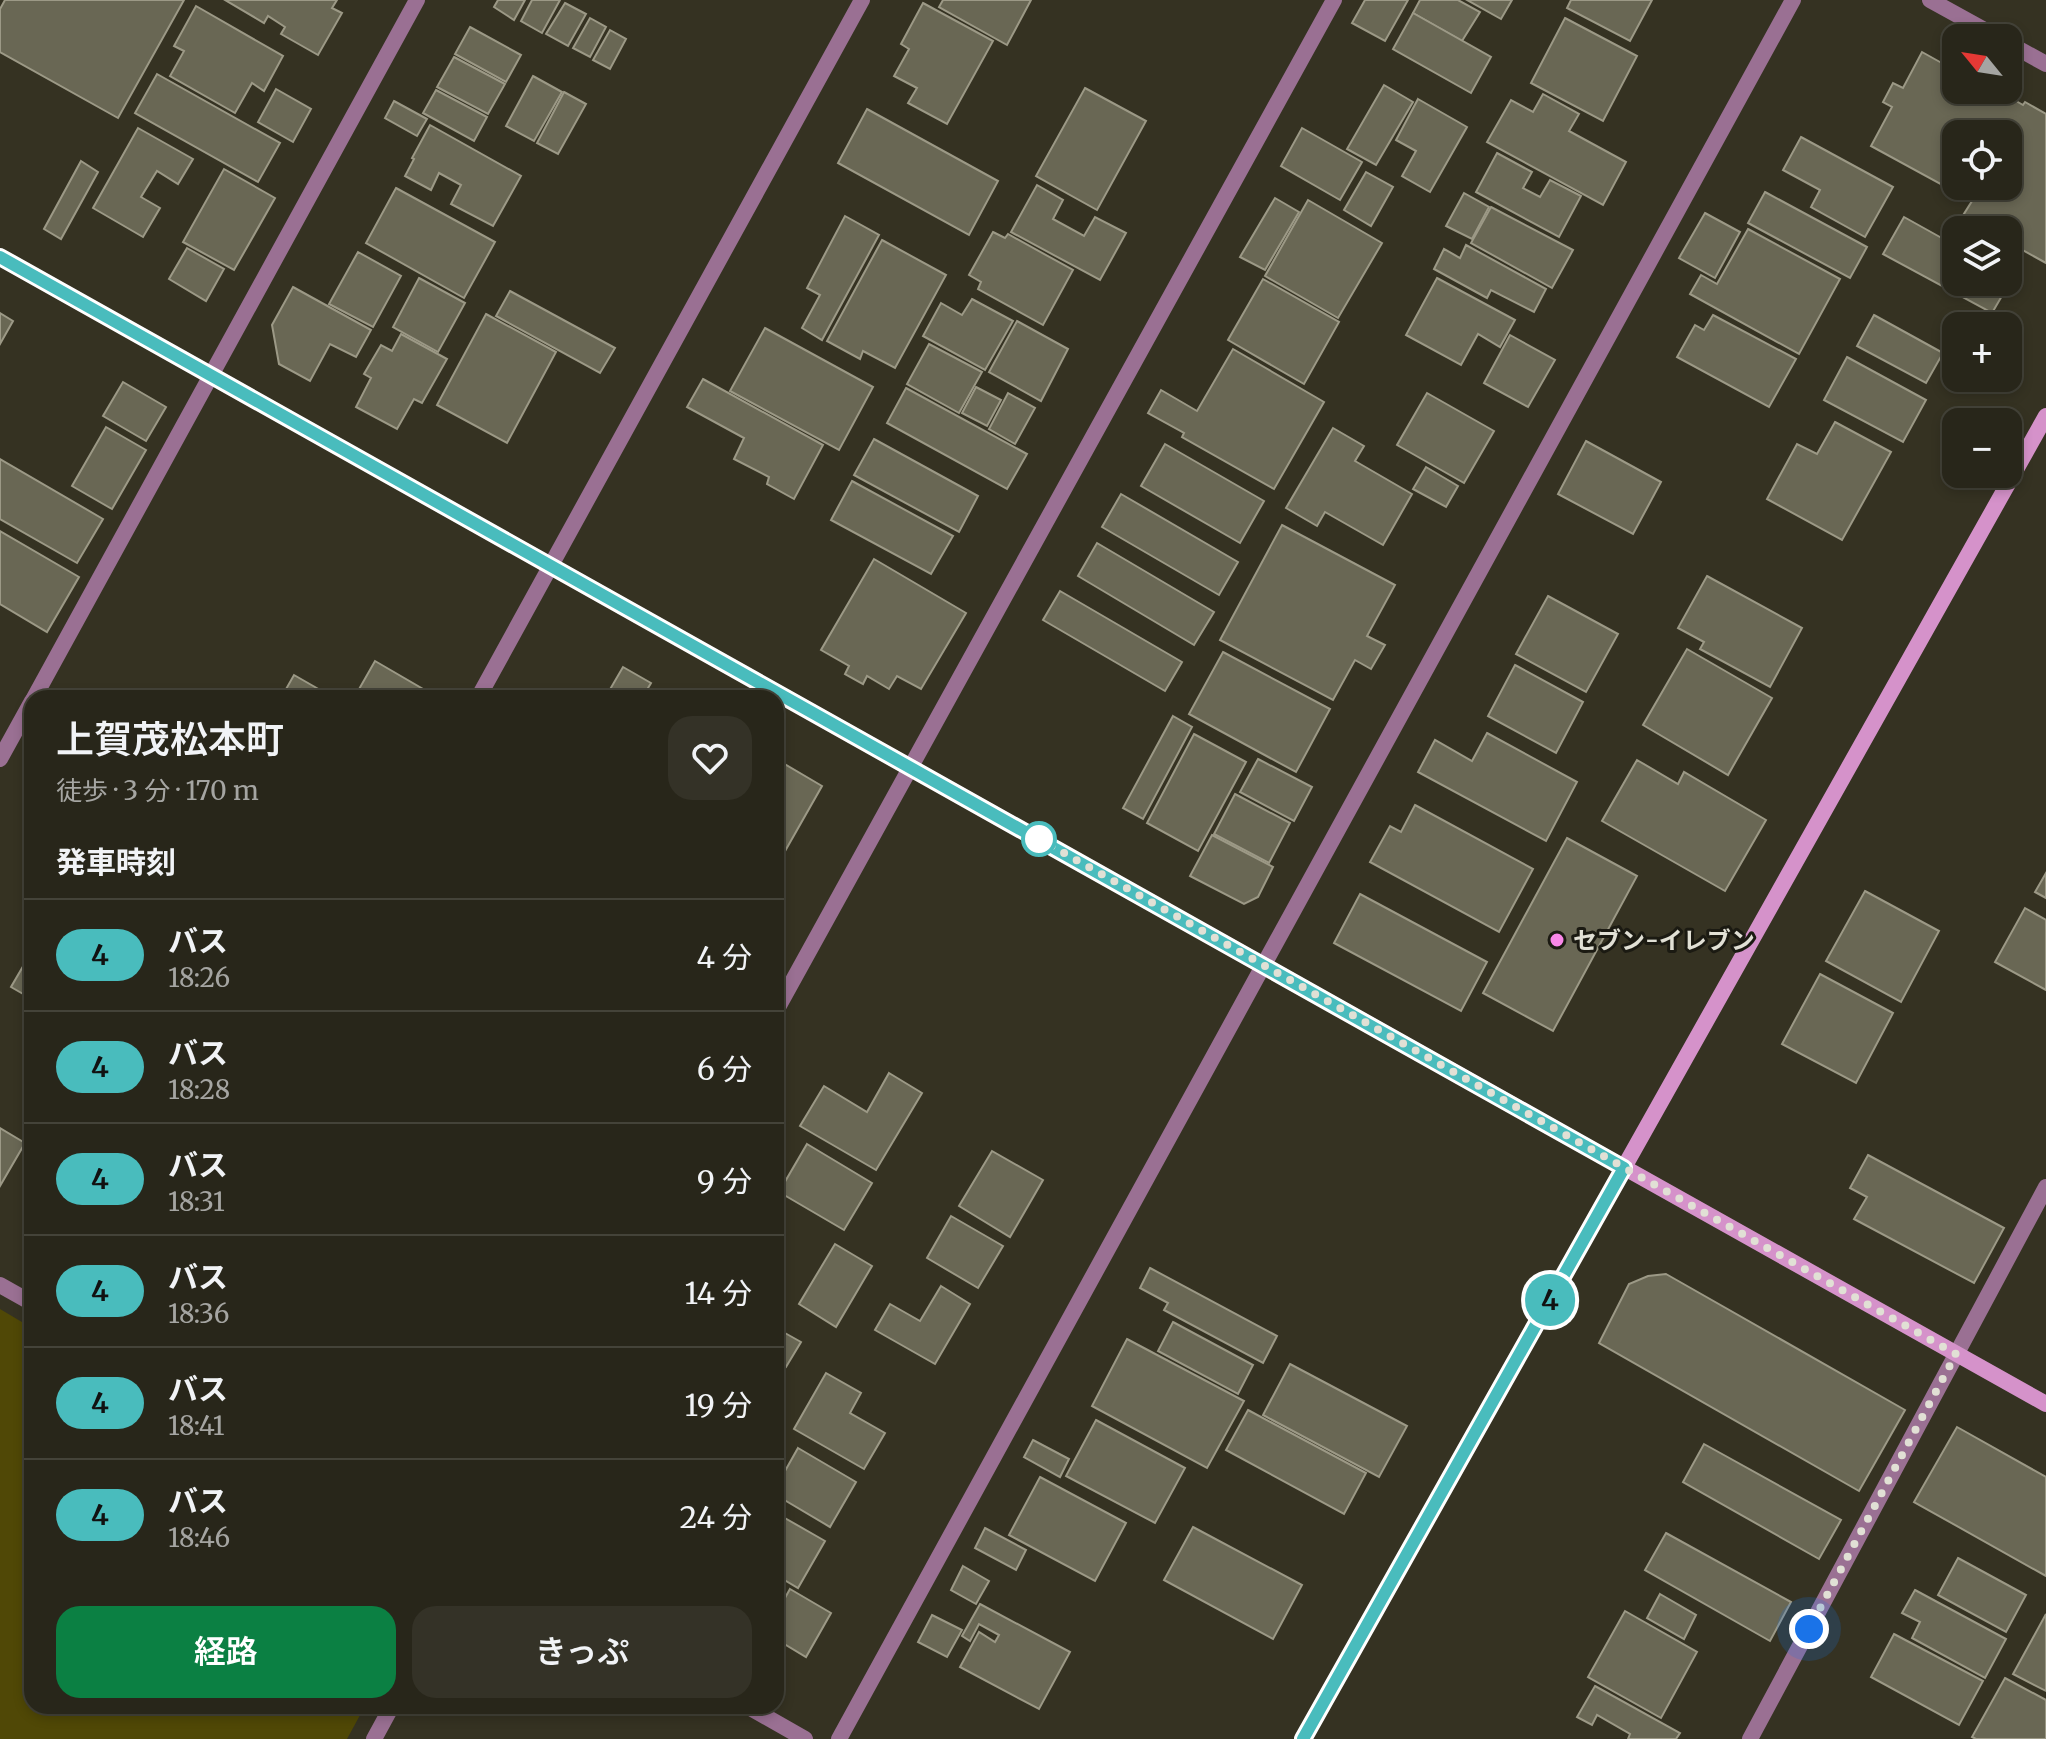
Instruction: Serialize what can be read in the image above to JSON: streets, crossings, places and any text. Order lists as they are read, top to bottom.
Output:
{
  "places": ["セブン-イレブン"],
  "lines": ["bus line 4"],
  "north": "top left",
  "page": {
    "on_map": "4",
    "map_buttons": ["+", "−"],
    "heading": [
      ["上賀茂松本町", "徒歩 · 3 分 · 170 m"],
      "発車時刻"
    ],
    "list": [
      {
        "mark": "4",
        "name": "バス",
        "note": "18:26",
        "value": "4 分"
      },
      {
        "mark": "4",
        "name": "バス",
        "note": "18:28",
        "value": "6 分"
      },
      {
        "mark": "4",
        "name": "バス",
        "note": "18:31",
        "value": "9 分"
      },
      {
        "mark": "4",
        "name": "バス",
        "note": "18:36",
        "value": "14 分"
      },
      {
        "mark": "4",
        "name": "バス",
        "note": "18:41",
        "value": "19 分"
      },
      {
        "mark": "4",
        "name": "バス",
        "note": "18:46",
        "value": "24 分"
      }
    ],
    "buttons": ["経路", "きっぷ"]
  }
}
